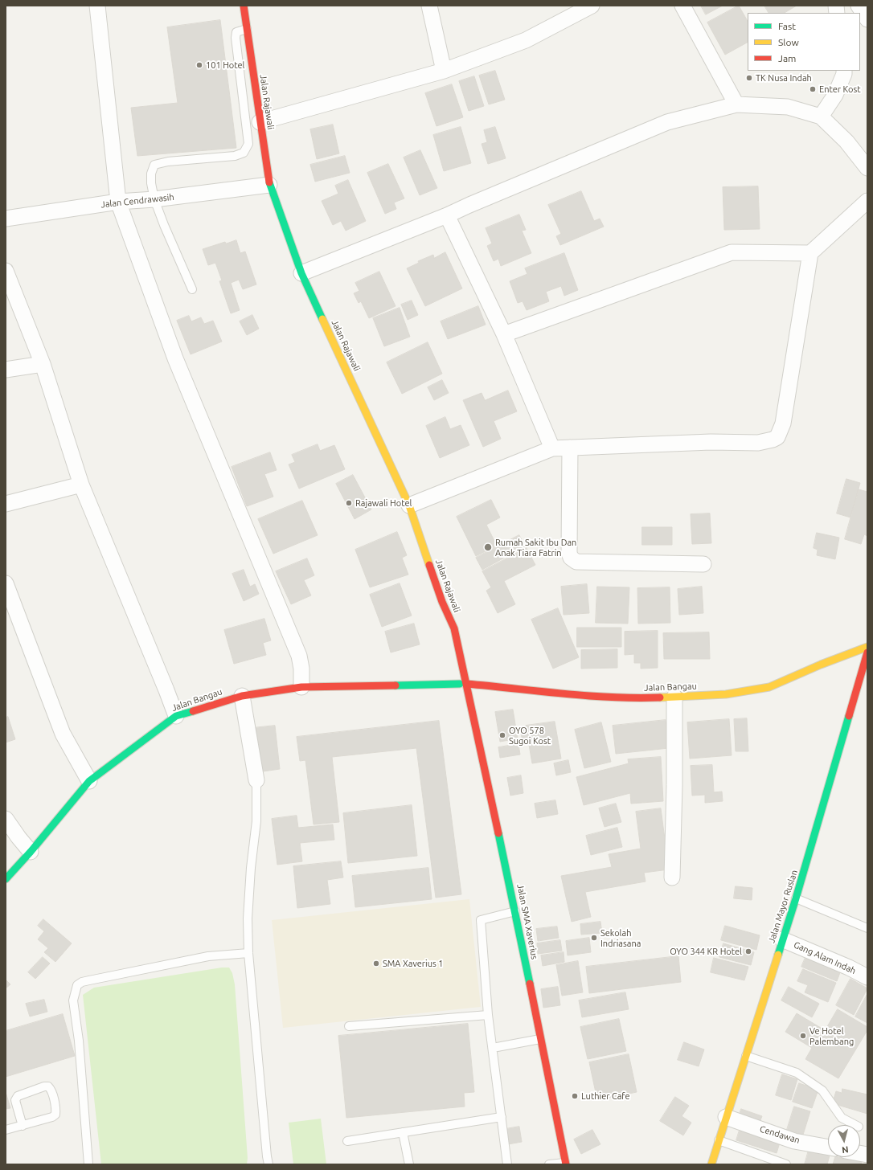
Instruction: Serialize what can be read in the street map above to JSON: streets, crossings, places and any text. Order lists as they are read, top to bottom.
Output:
{
  "streets": {
    "street": [
      "Jalan Rajawali",
      "Jalan Cendrawasih",
      "Jalan Bangau",
      "Jalan Mayor Ruslan",
      "Jalan SMA Xaverius",
      "Gang Alam Indah",
      "Cendawan"
    ]
  },
  "crossings": [
    ["Jalan Rajawali", "Jalan Cendrawasih"],
    ["Jalan Rajawali", "Jalan Bangau"],
    ["Jalan Rajawali", "Jalan SMA Xaverius"],
    ["Jalan Bangau", "Jalan SMA Xaverius"],
    ["Jalan Mayor Ruslan", "Gang Alam Indah"],
    ["Jalan Mayor Ruslan", "Cendawan"]
  ],
  "places": [
    "101 Hotel",
    "TK Nusa Indah",
    "Enter Kost",
    "Rajawali Hotel",
    "Rumah Sakit Ibu Dan Anak Tiara Fatrin",
    "OYO 578 Sugoi Kost",
    "Sekolah Indriasana",
    "OYO 344 KR Hotel",
    "SMA Xaverius 1",
    "Ve Hotel Palembang",
    "Luthier Cafe"
  ],
  "legend": ["Fast", "Slow", "Jam"],
  "north": "bottom"
}
